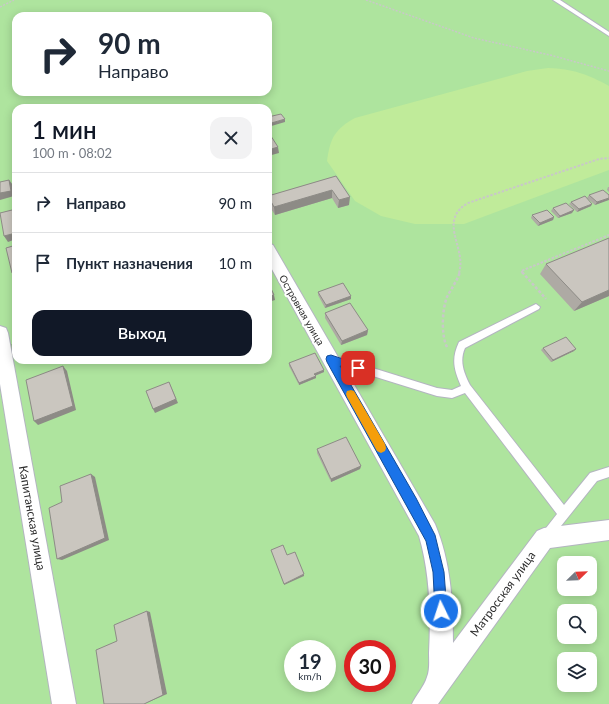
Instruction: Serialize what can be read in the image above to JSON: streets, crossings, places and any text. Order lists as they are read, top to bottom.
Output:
{
  "streets": {
    "street": ["Островная улица", "Капитанская улица", "Матросская улица"]
  },
  "crossings": [
    ["Островная улица", "Матросская улица"]
  ],
  "north": "top right",
  "page": {
    "turn": ["90 m", "Направо"],
    "heading": ["1 мин", "100 m · 08:02"],
    "list": [
      {
        "name": "Направо",
        "value": "90 m"
      },
      {
        "name": "Пункт назначения",
        "value": "10 m"
      }
    ],
    "buttons": "Выход",
    "speed": "19 km/h",
    "limit": "30"
  }
}
